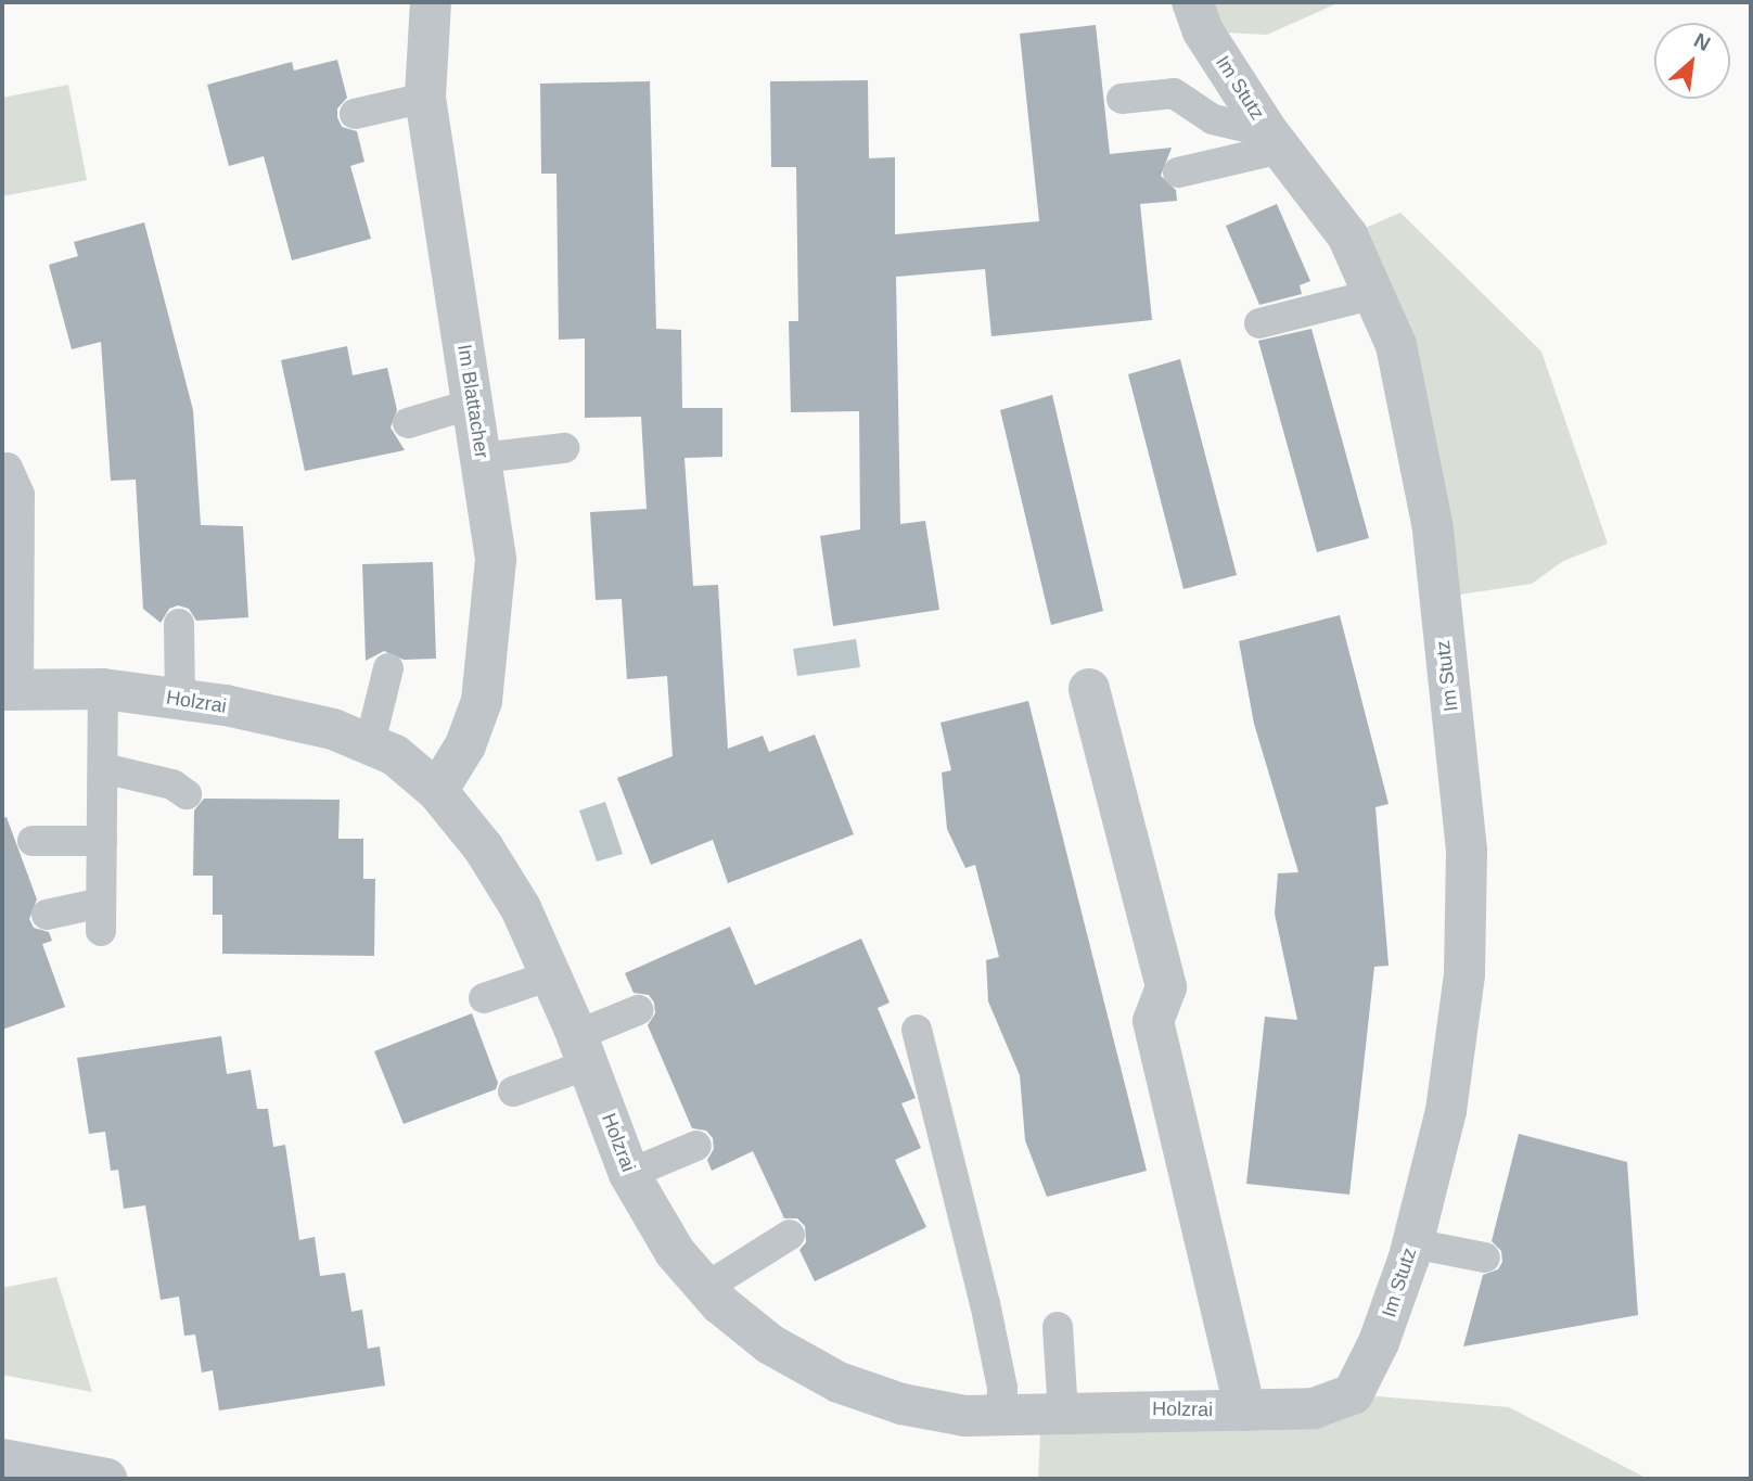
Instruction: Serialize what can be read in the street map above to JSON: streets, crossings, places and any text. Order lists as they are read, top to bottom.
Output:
{
  "streets": {
    "street": ["Im Stutz", "Im Blattacher", "Holzrai"]
  },
  "crossings": [
    ["Im Stutz", "Holzrai"],
    ["Im Blattacher", "Holzrai"]
  ],
  "north": "top right"
}
